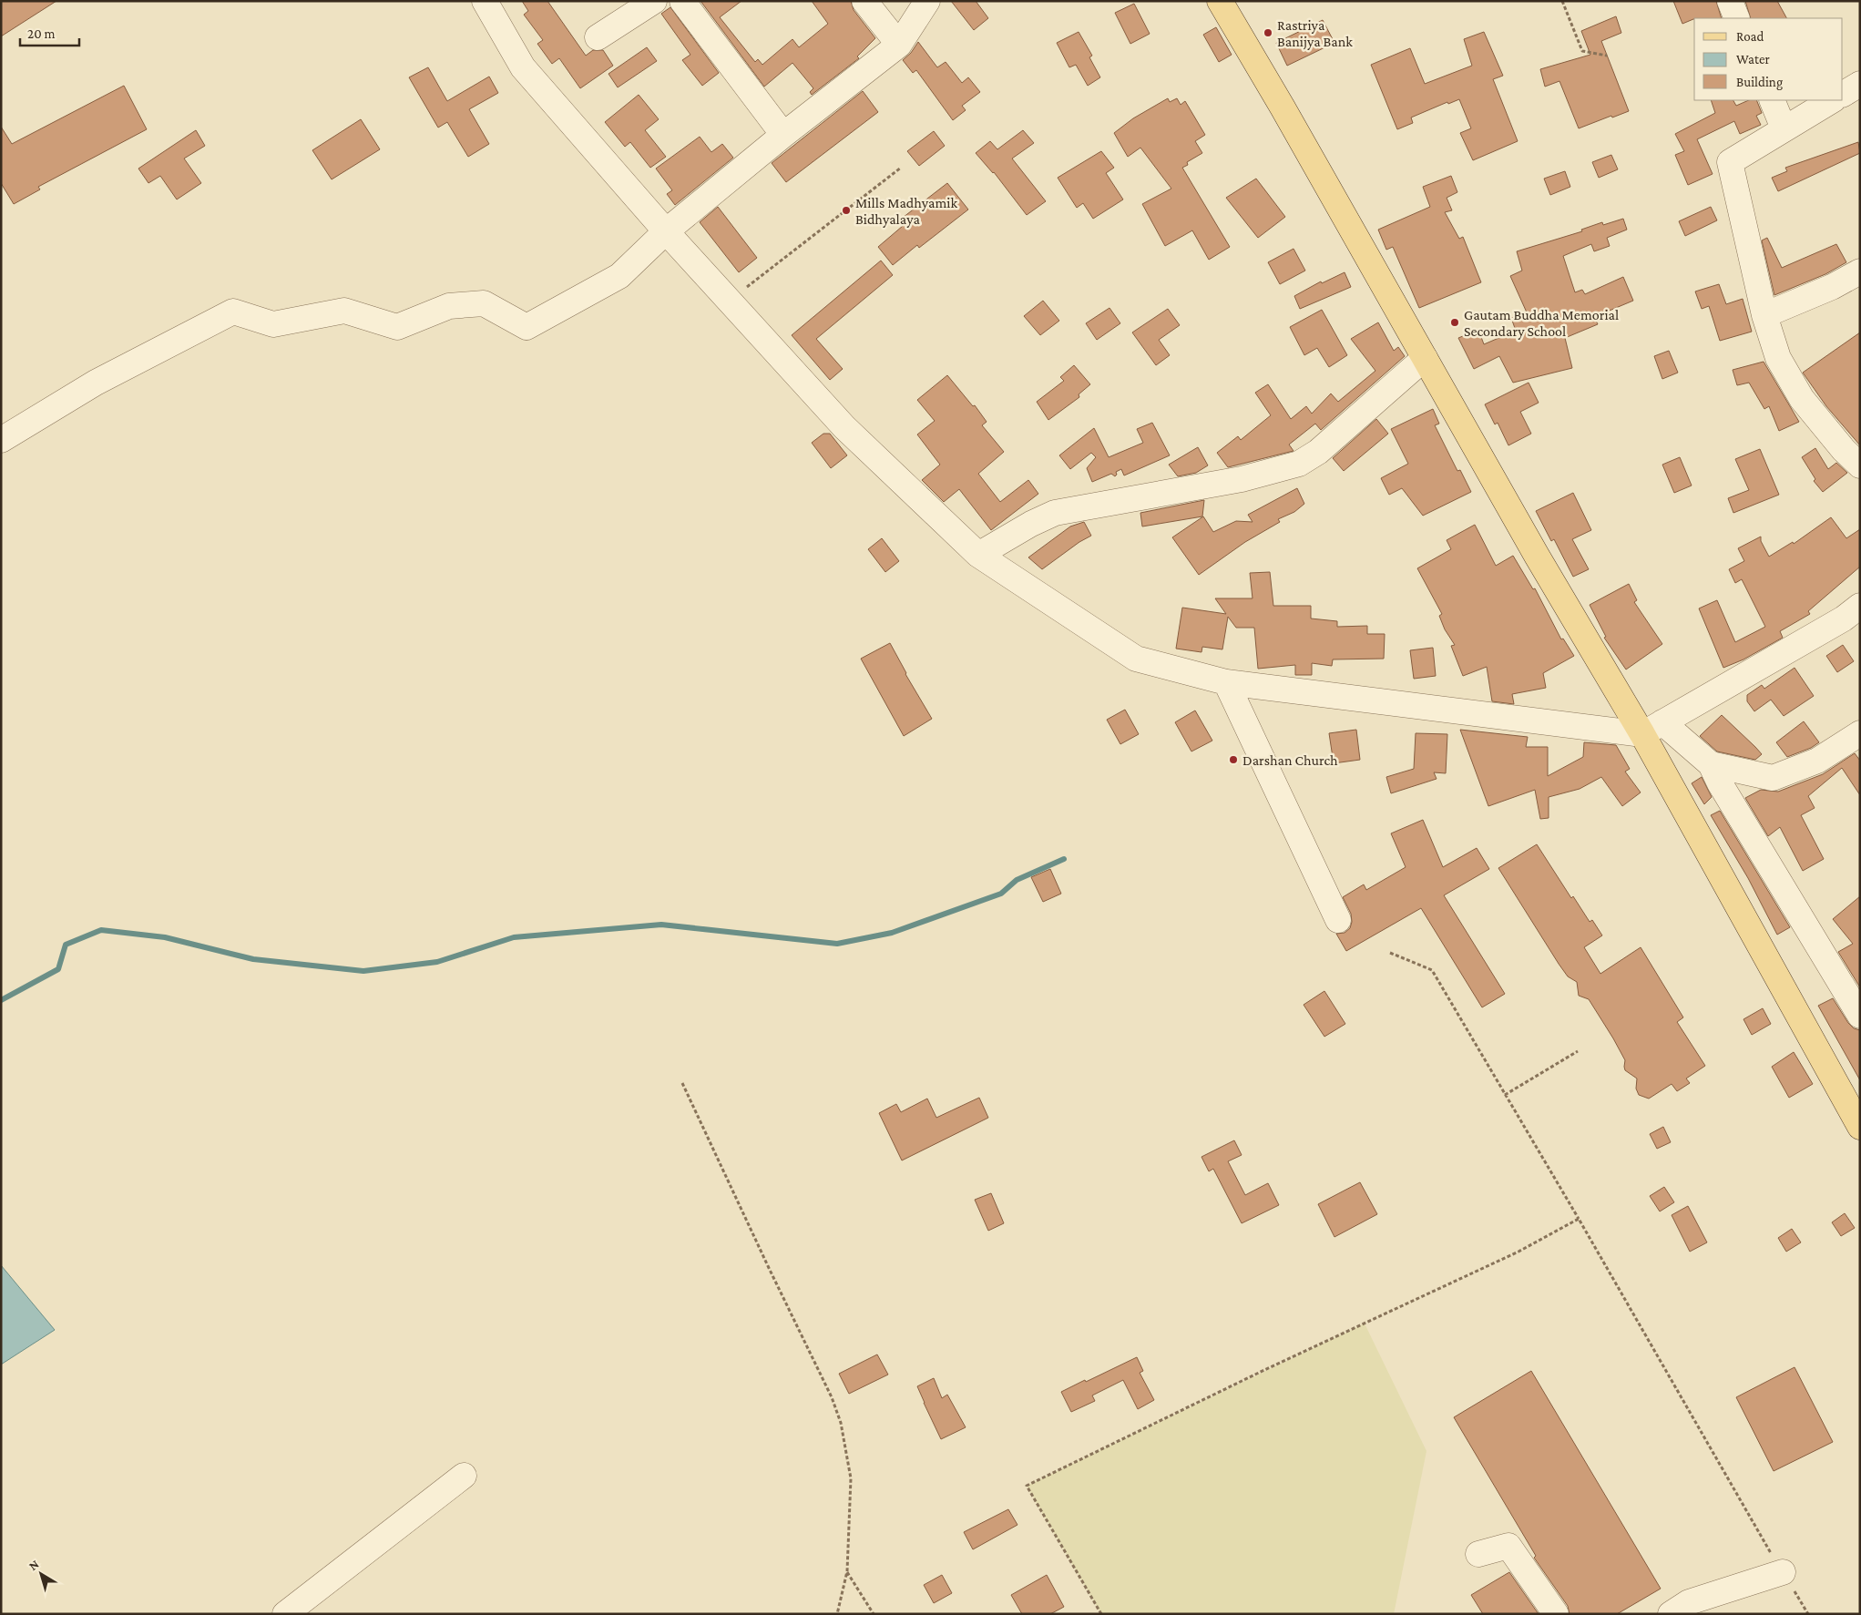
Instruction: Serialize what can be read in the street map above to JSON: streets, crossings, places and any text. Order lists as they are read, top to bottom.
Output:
{
  "places": [
    "Rastriya Banijya Bank",
    "Mills Madhyamik Bidhyalaya",
    "Gautam Buddha Memorial Secondary School",
    "Darshan Church"
  ],
  "legend": ["Road", "Water", "Building"],
  "scale_bar": "20 m",
  "north": "top left"
}
